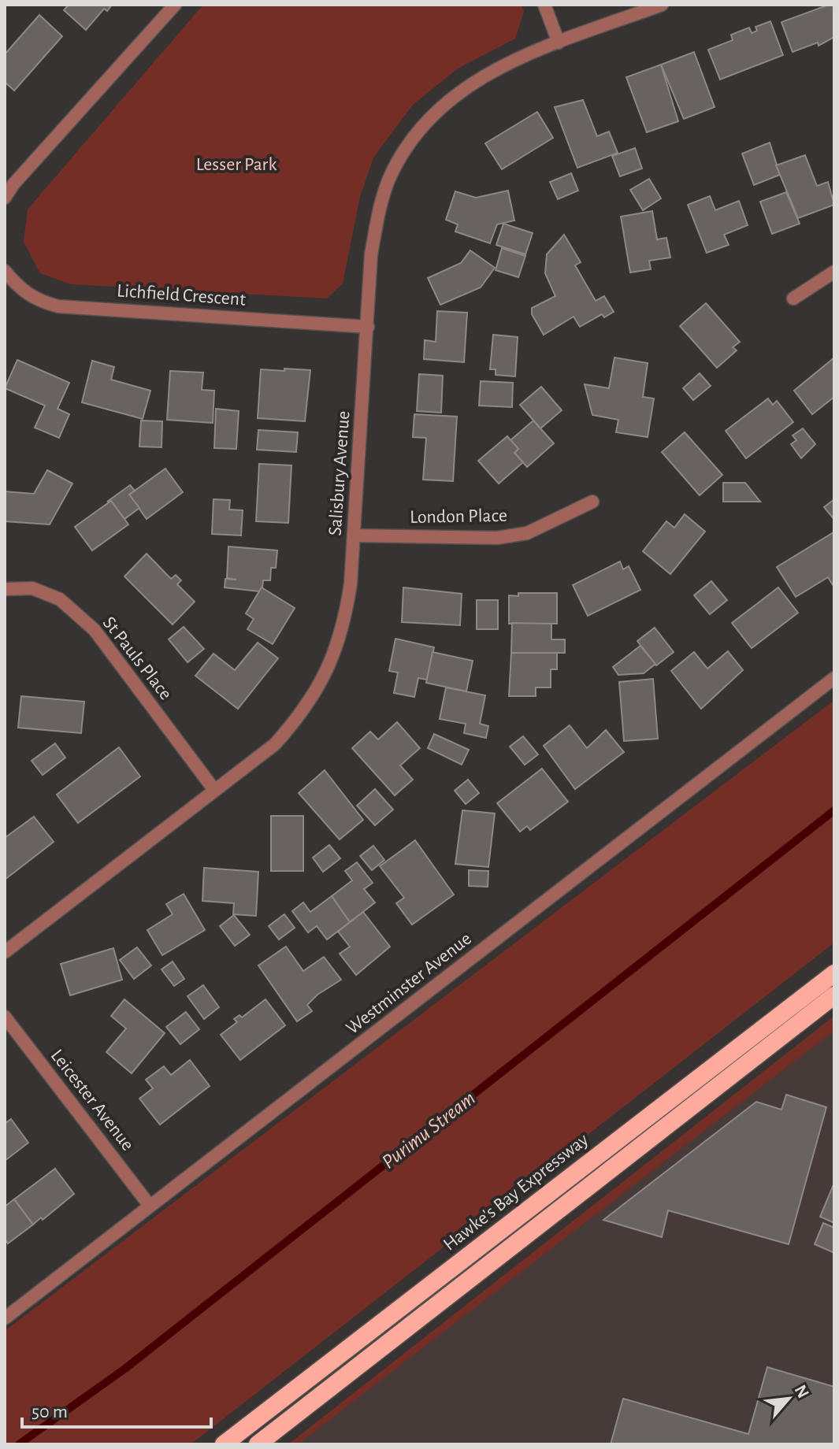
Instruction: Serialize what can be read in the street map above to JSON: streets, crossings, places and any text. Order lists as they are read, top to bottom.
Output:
{
  "streets": {
    "highway": ["Hawke's Bay Expressway"],
    "street": [
      "Lichfield Crescent",
      "Salisbury Avenue",
      "London Place",
      "St Pauls Place",
      "Westminster Avenue",
      "Leicester Avenue"
    ]
  },
  "crossings": [
    ["Lichfield Crescent", "Salisbury Avenue"],
    ["Salisbury Avenue", "London Place"],
    ["Salisbury Avenue", "St Pauls Place"],
    ["Westminster Avenue", "Leicester Avenue"]
  ],
  "water": ["Purimu Stream"],
  "parks": ["Lesser Park"],
  "scale_bar": "50 m",
  "north": "top right"
}
